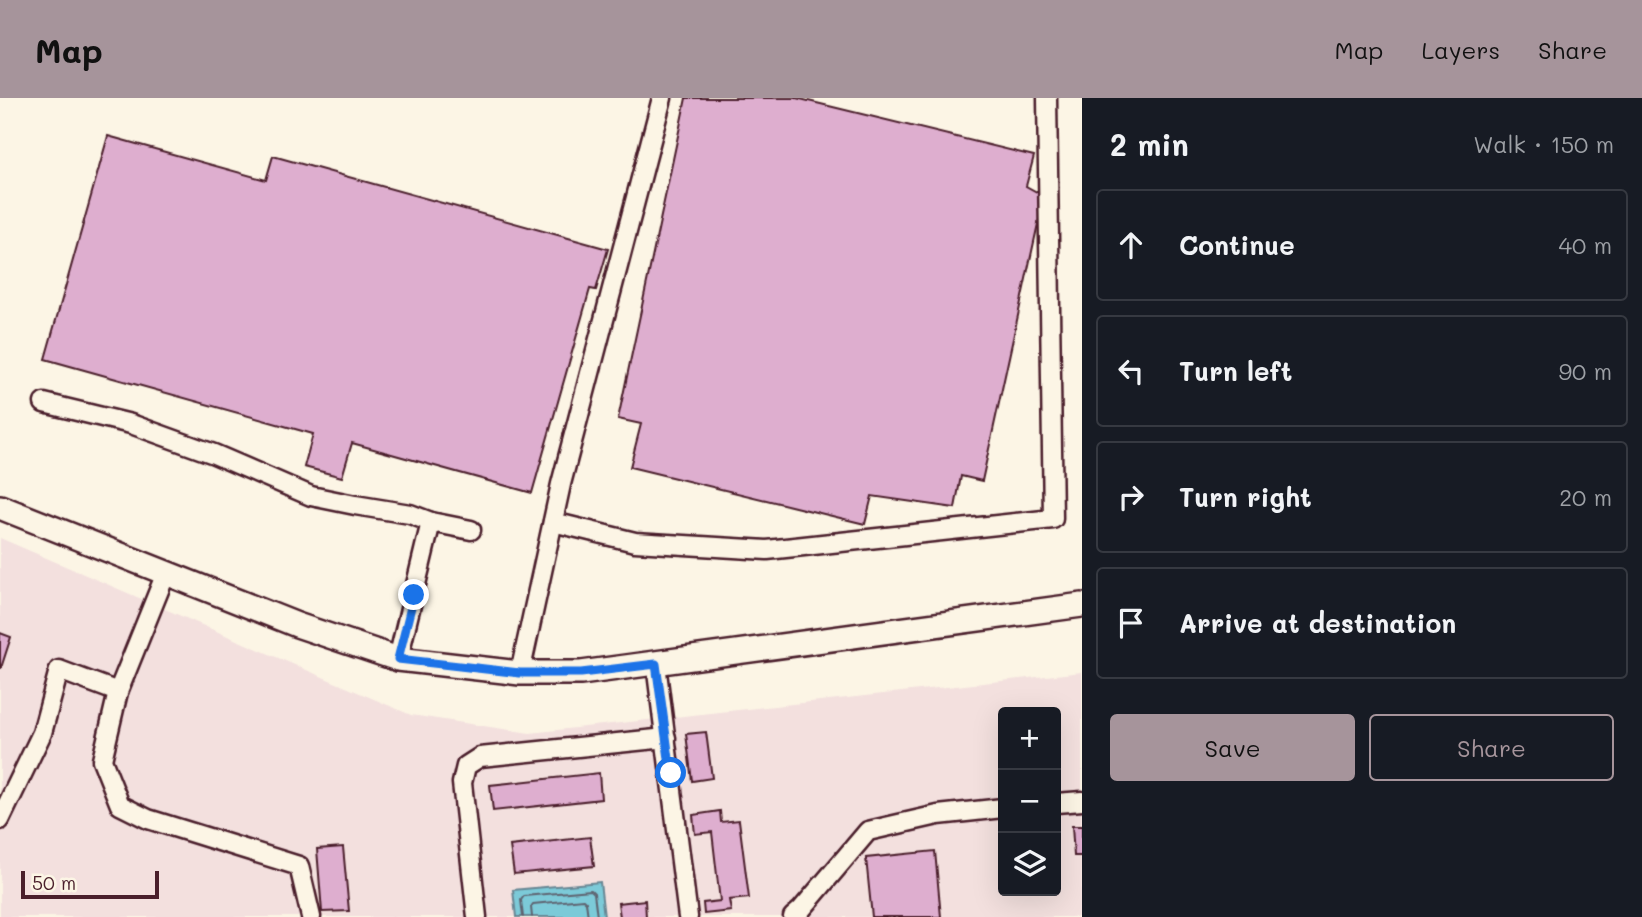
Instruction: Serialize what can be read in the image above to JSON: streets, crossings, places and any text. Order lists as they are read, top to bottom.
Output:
{
  "scale_bar": "50 m",
  "page": {
    "header": "Map",
    "nav": ["Map", "Layers", "Share"],
    "heading": ["2 min", "Walk · 150 m"],
    "list": [
      ["Continue", "40 m"],
      ["Turn left", "90 m"],
      ["Turn right", "20 m"],
      "Arrive at destination"
    ],
    "buttons": ["Save", "Share"],
    "map_buttons": ["+", "−"],
    "scale": "50 m"
  }
}
